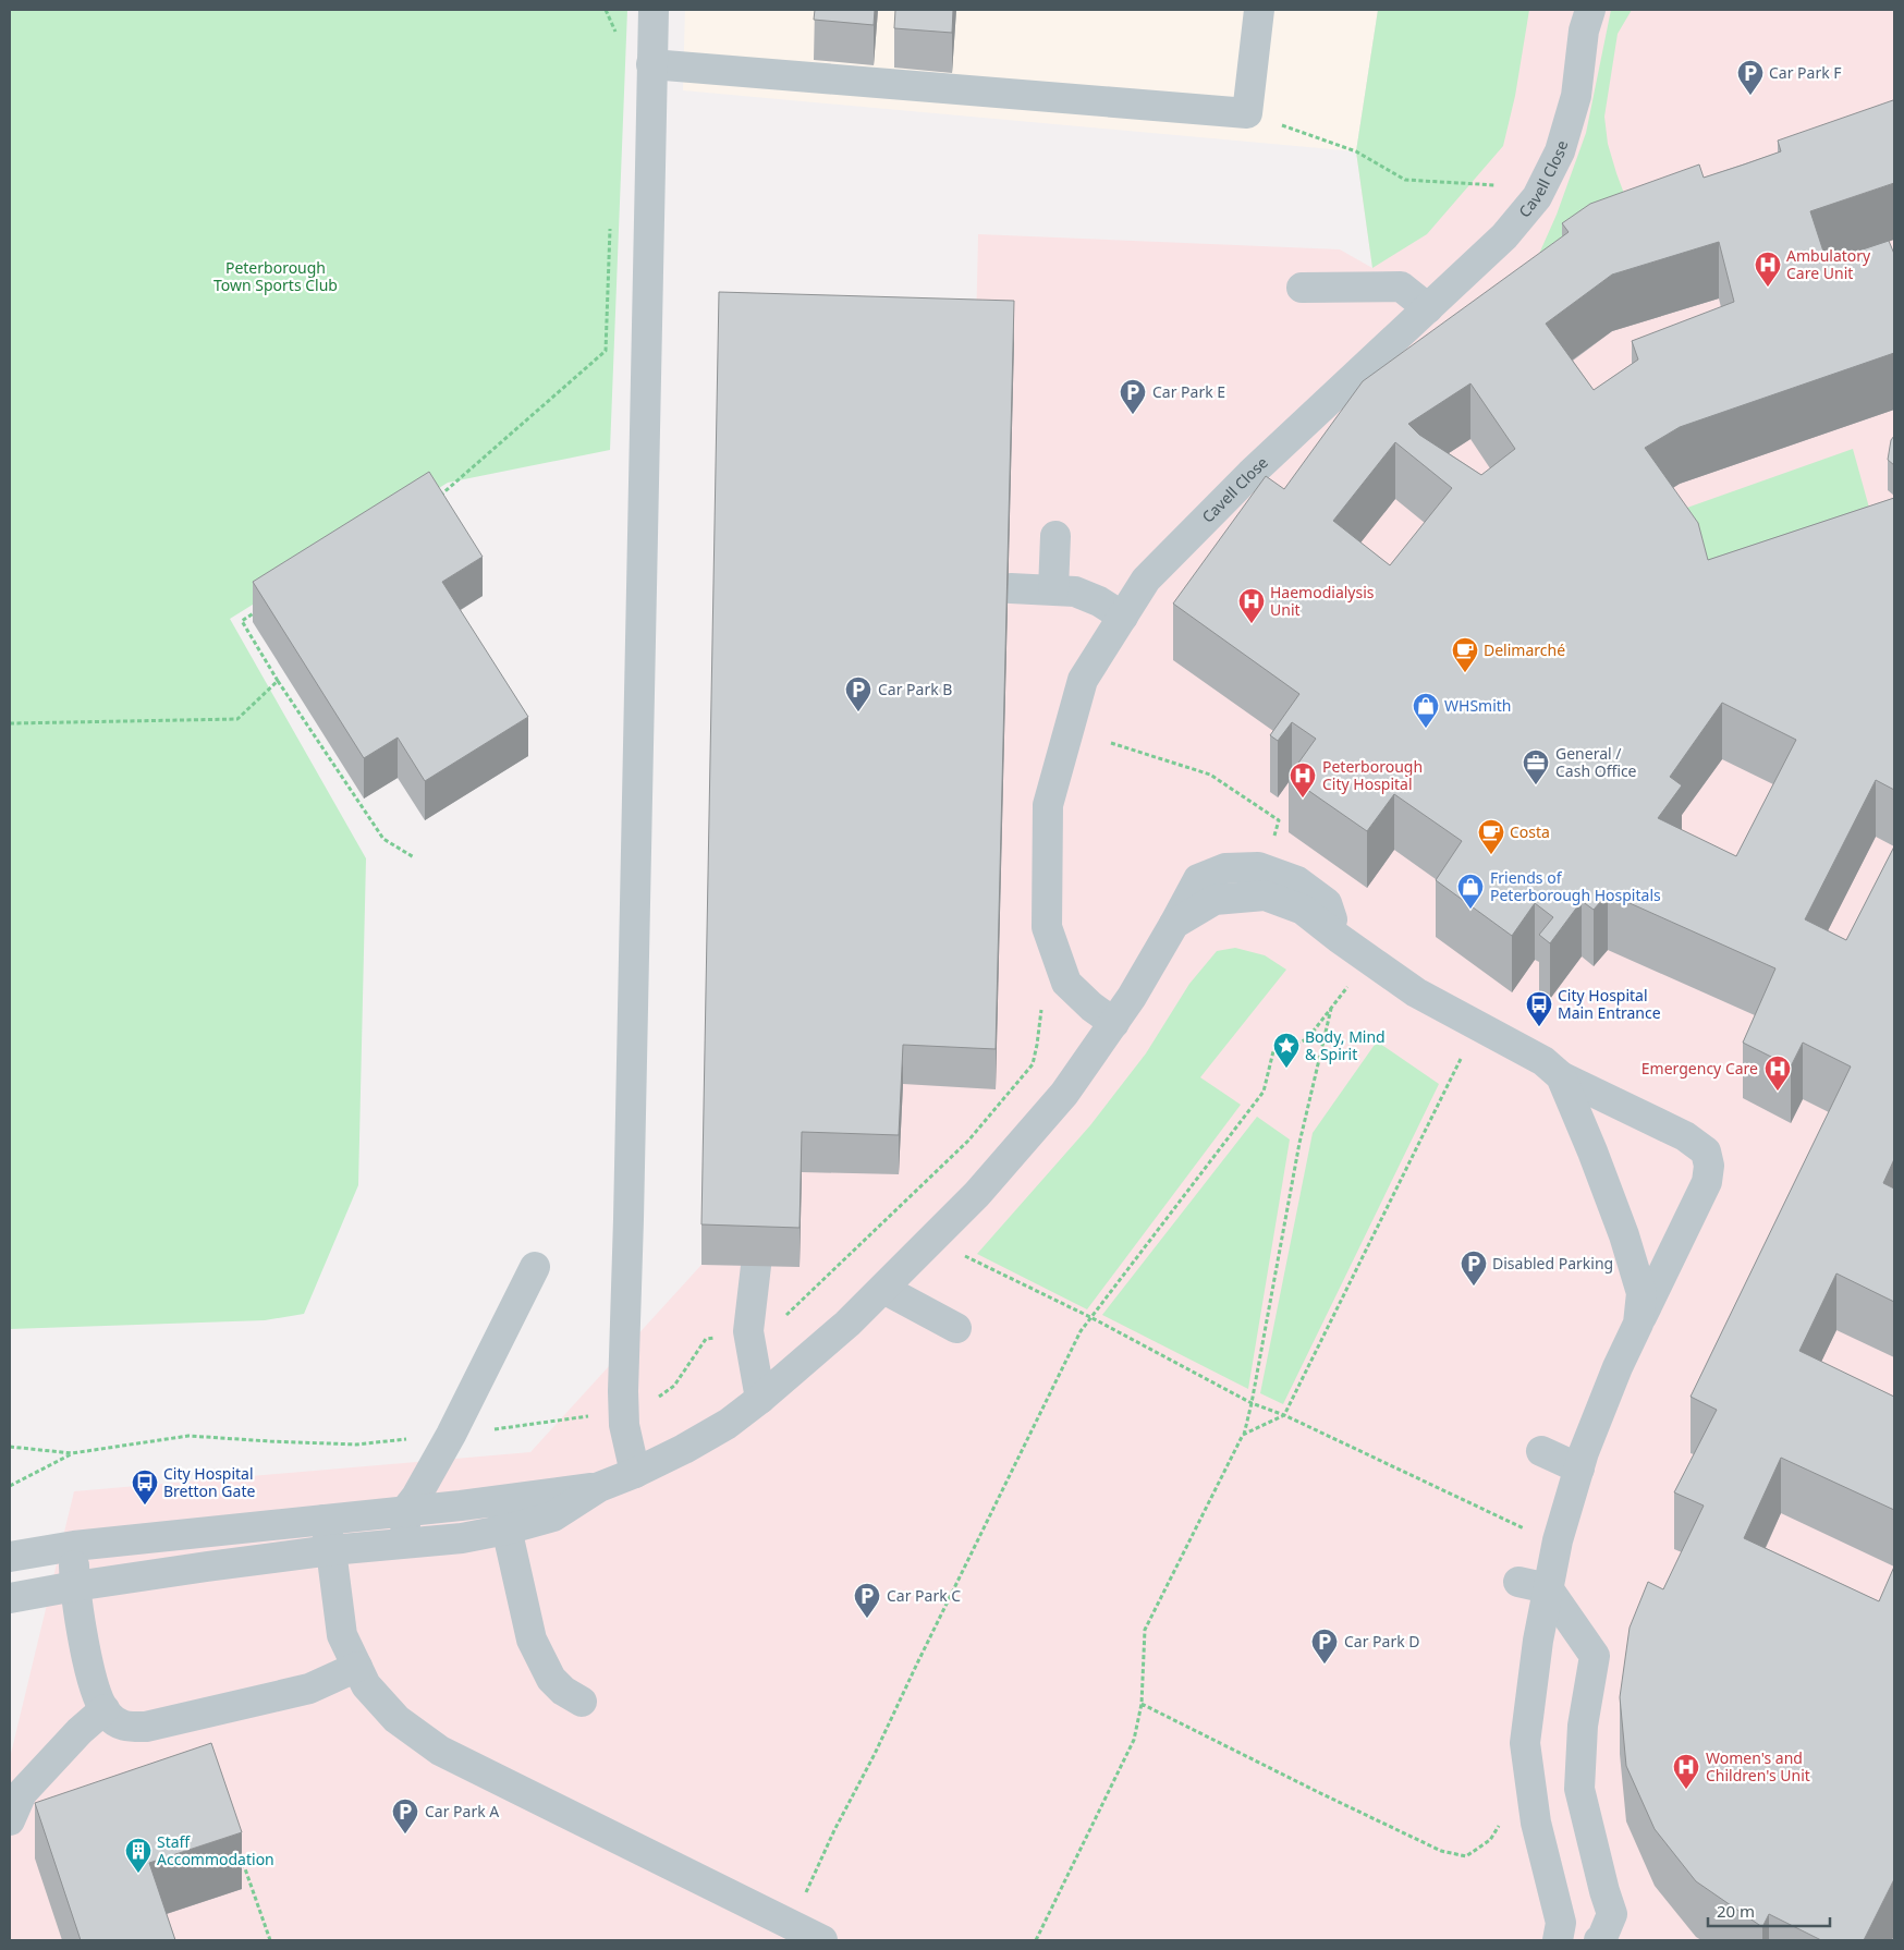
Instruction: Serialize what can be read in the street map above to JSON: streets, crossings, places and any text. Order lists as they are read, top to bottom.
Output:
{
  "streets": {
    "street": ["Cavell Close"]
  },
  "parks": ["Peterborough Town Sports Club"],
  "places": {
    "parking": [
      "Car Park F",
      "Car Park E",
      "Car Park B",
      "Disabled Parking",
      "Car Park C",
      "Car Park D",
      "Car Park A"
    ],
    "hospital": [
      "Ambulatory Care Unit",
      "Haemodialysis Unit",
      "Peterborough City Hospital",
      "Emergency Care",
      "Women's and Children's Unit"
    ],
    "cafe": ["Delimarché", "Costa"],
    "shop": ["WHSmith", "Friends of Peterborough Hospitals"],
    "office": ["General / Cash Office"],
    "bus stop": ["City Hospital Main Entrance", "City Hospital Bretton Gate"],
    "place": ["Body, Mind & Spirit"],
    "building": ["Staff Accommodation"]
  },
  "scale_bar": "20 m"
}
